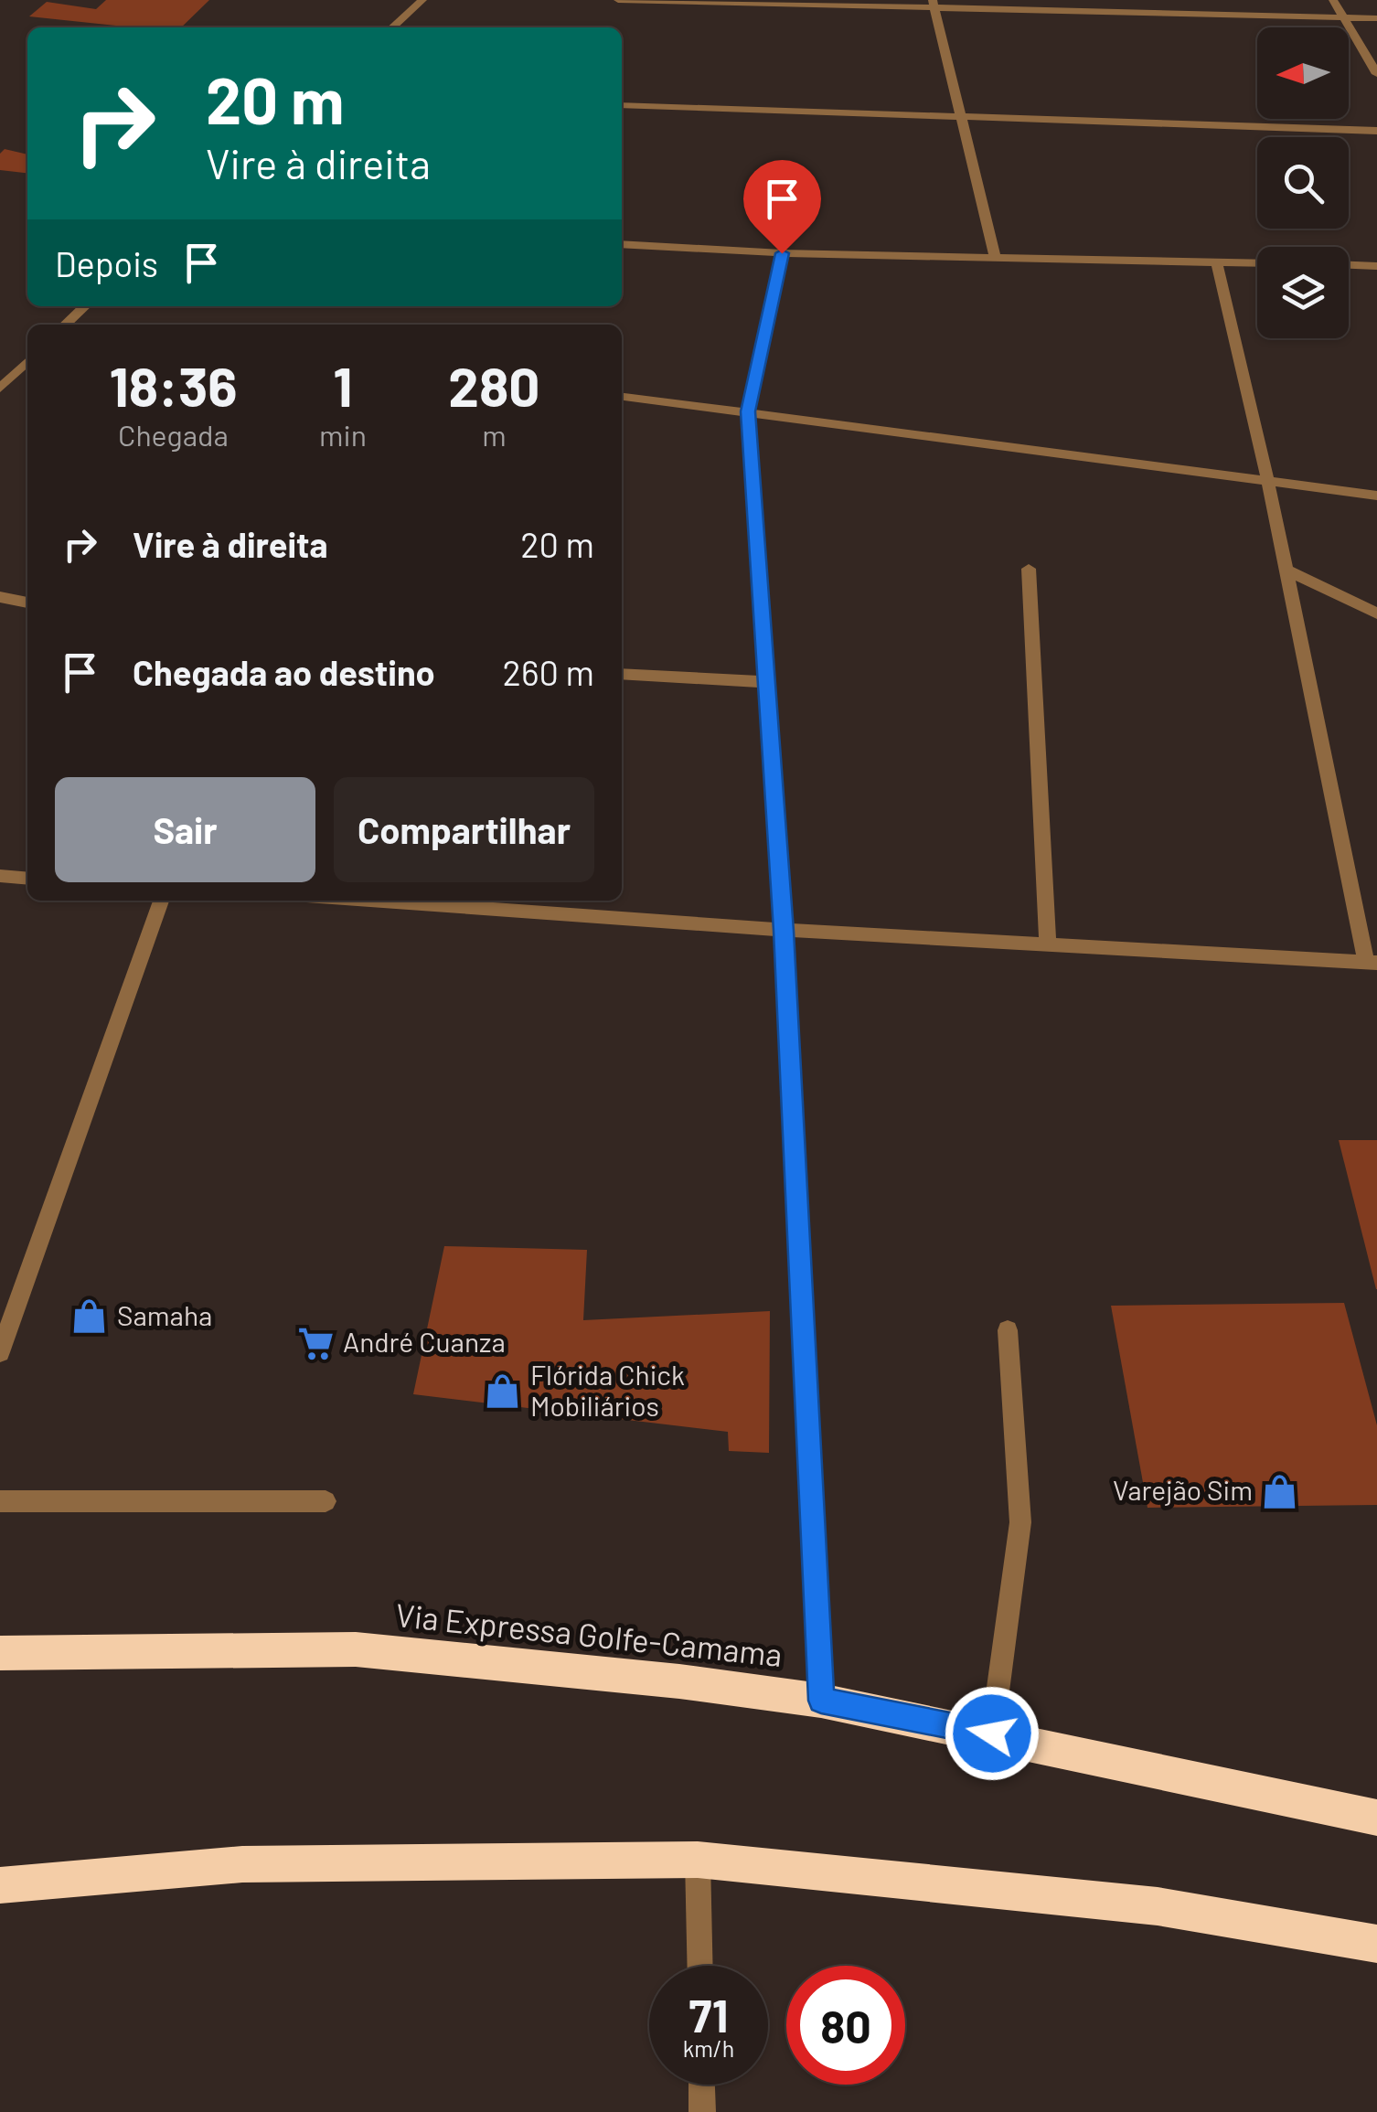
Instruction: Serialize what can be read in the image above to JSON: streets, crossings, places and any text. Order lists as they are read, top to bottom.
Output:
{
  "streets": {
    "highway": ["Via Expressa Golfe-Camama"]
  },
  "places": {
    "shop": ["Samaha", "Flórida Chick Mobiliários", "Varejão Sim"],
    "supermarket": ["André Cuanza"]
  },
  "north": "left",
  "page": {
    "turn": ["20 m", "Vire à direita"],
    "then": "Depois",
    "eta": [
      "18:36",
      "Chegada",
      "1",
      "min",
      "280",
      "m"
    ],
    "list": [
      {
        "name": "Vire à direita",
        "value": "20 m"
      },
      {
        "name": "Chegada ao destino",
        "value": "260 m"
      }
    ],
    "buttons": ["Sair", "Compartilhar"],
    "speed": "71 km/h",
    "limit": "80"
  }
}
